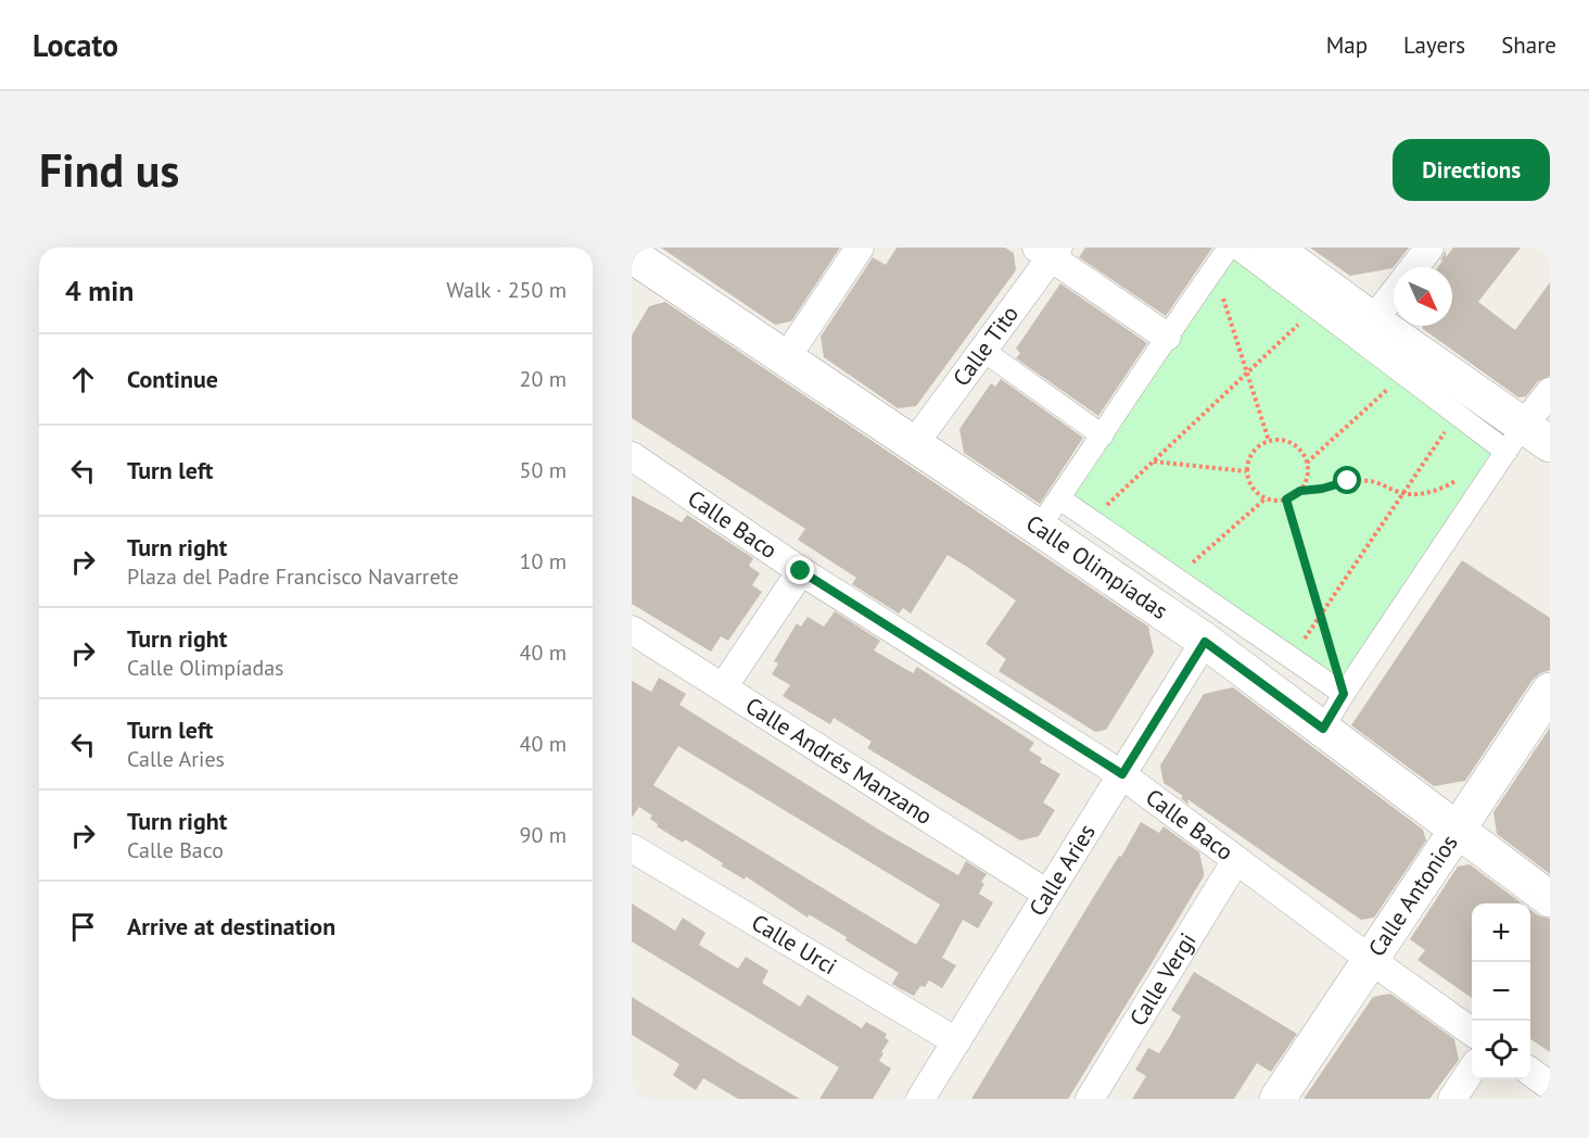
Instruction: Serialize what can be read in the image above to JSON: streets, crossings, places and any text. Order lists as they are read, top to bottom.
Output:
{
  "streets": {
    "street": [
      "Calle Tito",
      "Calle Baco",
      "Calle Olimpíadas",
      "Calle Andrés Manzano",
      "Calle Aries",
      "Calle Antonios",
      "Calle Urci",
      "Calle Vergi"
    ]
  },
  "crossings": [
    ["Calle Tito", "Calle Olimpíadas"],
    ["Calle Baco", "Calle Aries"],
    ["Calle Baco", "Calle Antonios"],
    ["Calle Baco", "Calle Vergi"],
    ["Calle Olimpíadas", "Calle Aries"],
    ["Calle Olimpíadas", "Calle Antonios"],
    ["Calle Andrés Manzano", "Calle Aries"],
    ["Calle Aries", "Calle Urci"]
  ],
  "north": "bottom right",
  "page": {
    "header": "Locato",
    "nav": ["Map", "Layers", "Share"],
    "buttons": "Directions",
    "title": "Find us",
    "heading": ["4 min", "Walk · 250 m"],
    "list": [
      ["Continue", "20 m"],
      ["Turn left", "50 m"],
      ["Turn right", "Plaza del Padre Francisco Navarrete", "10 m"],
      ["Turn right", "Calle Olimpíadas", "40 m"],
      ["Turn left", "Calle Aries", "40 m"],
      ["Turn right", "Calle Baco", "90 m"],
      "Arrive at destination"
    ],
    "map_buttons": ["+", "−"]
  }
}
